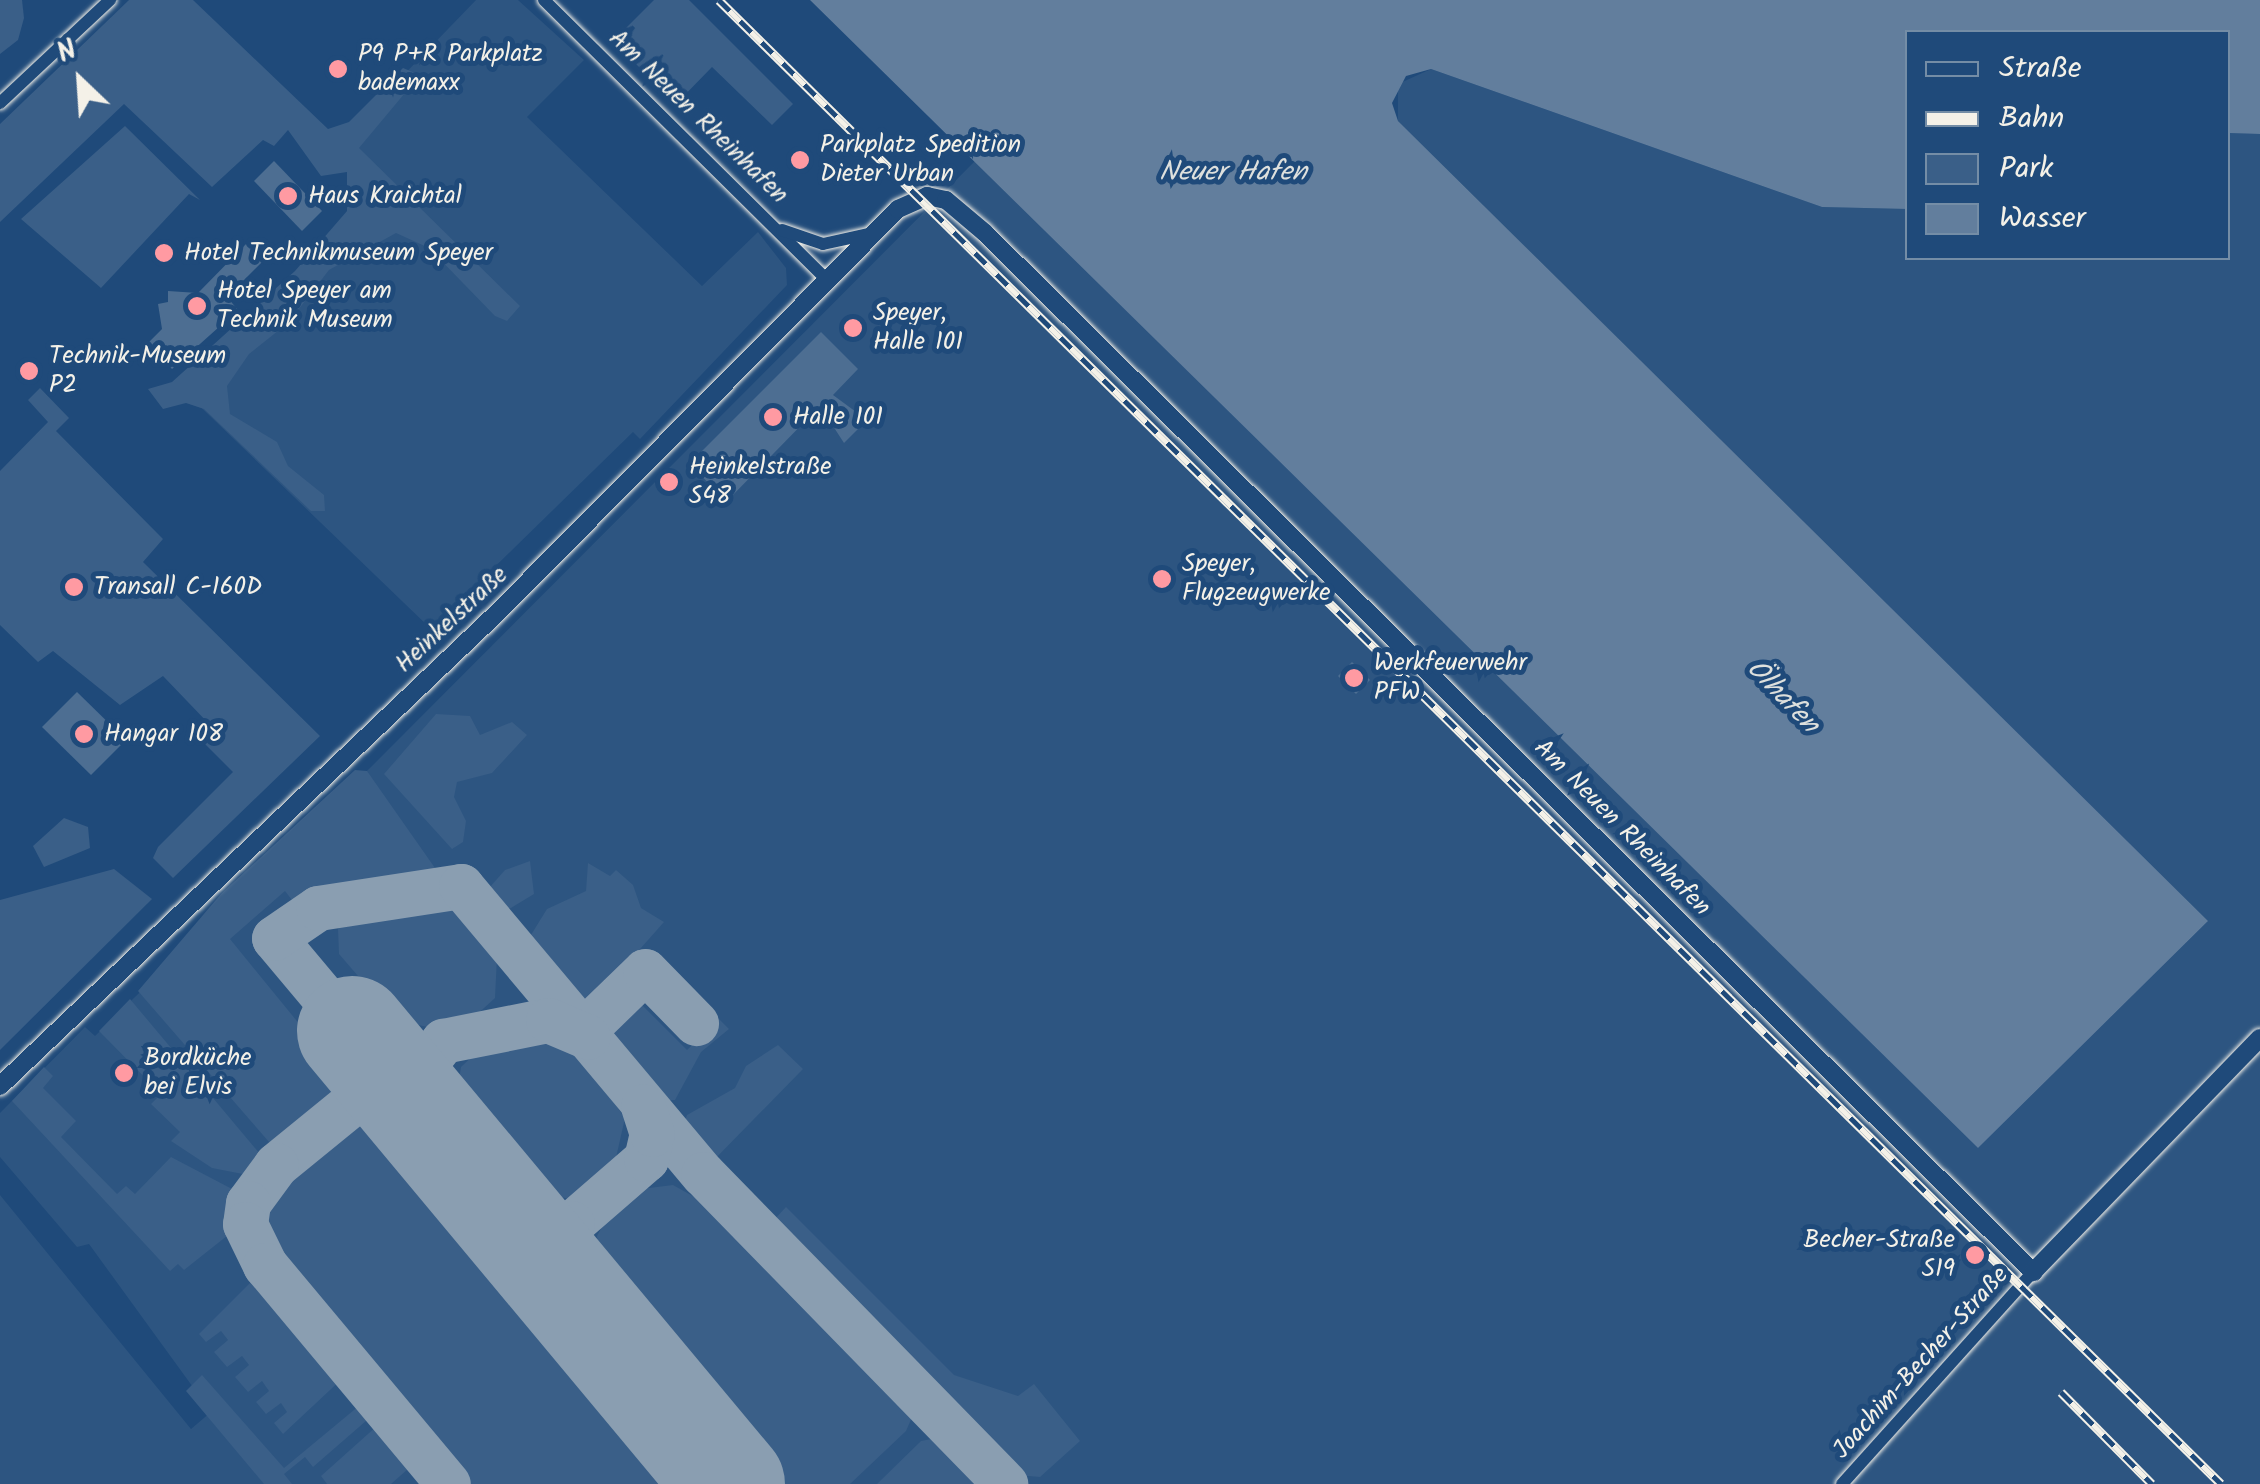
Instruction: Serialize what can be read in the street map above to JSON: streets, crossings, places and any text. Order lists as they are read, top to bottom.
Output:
{
  "streets": {
    "street": ["Am Neuen Rheinhafen", "Heinkelstraße", "Joachim-Becher-Straße"]
  },
  "crossings": [
    ["Am Neuen Rheinhafen", "Heinkelstraße"],
    ["Am Neuen Rheinhafen", "Joachim-Becher-Straße"]
  ],
  "water": ["Neuer Hafen", "Ölhafen"],
  "places": [
    "P9 P+R Parkplatz bademaxx",
    "Parkplatz Spedition Dieter Urban",
    "Haus Kraichtal",
    "Hotel Technikmuseum Speyer",
    "Hotel Speyer am Technik Museum",
    "Speyer, Halle 101",
    "Technik-Museum P2",
    "Halle 101",
    "Heinkelstraße S48",
    "Speyer, Flugzeugwerke",
    "Transall C-160D",
    "Werkfeuerwehr PFW",
    "Hangar 108",
    "Bordküche bei Elvis",
    "Becher-Straße S19"
  ],
  "legend": [
    "Straße",
    "Bahn",
    "Park",
    "Wasser"
  ],
  "north": "top left"
}
